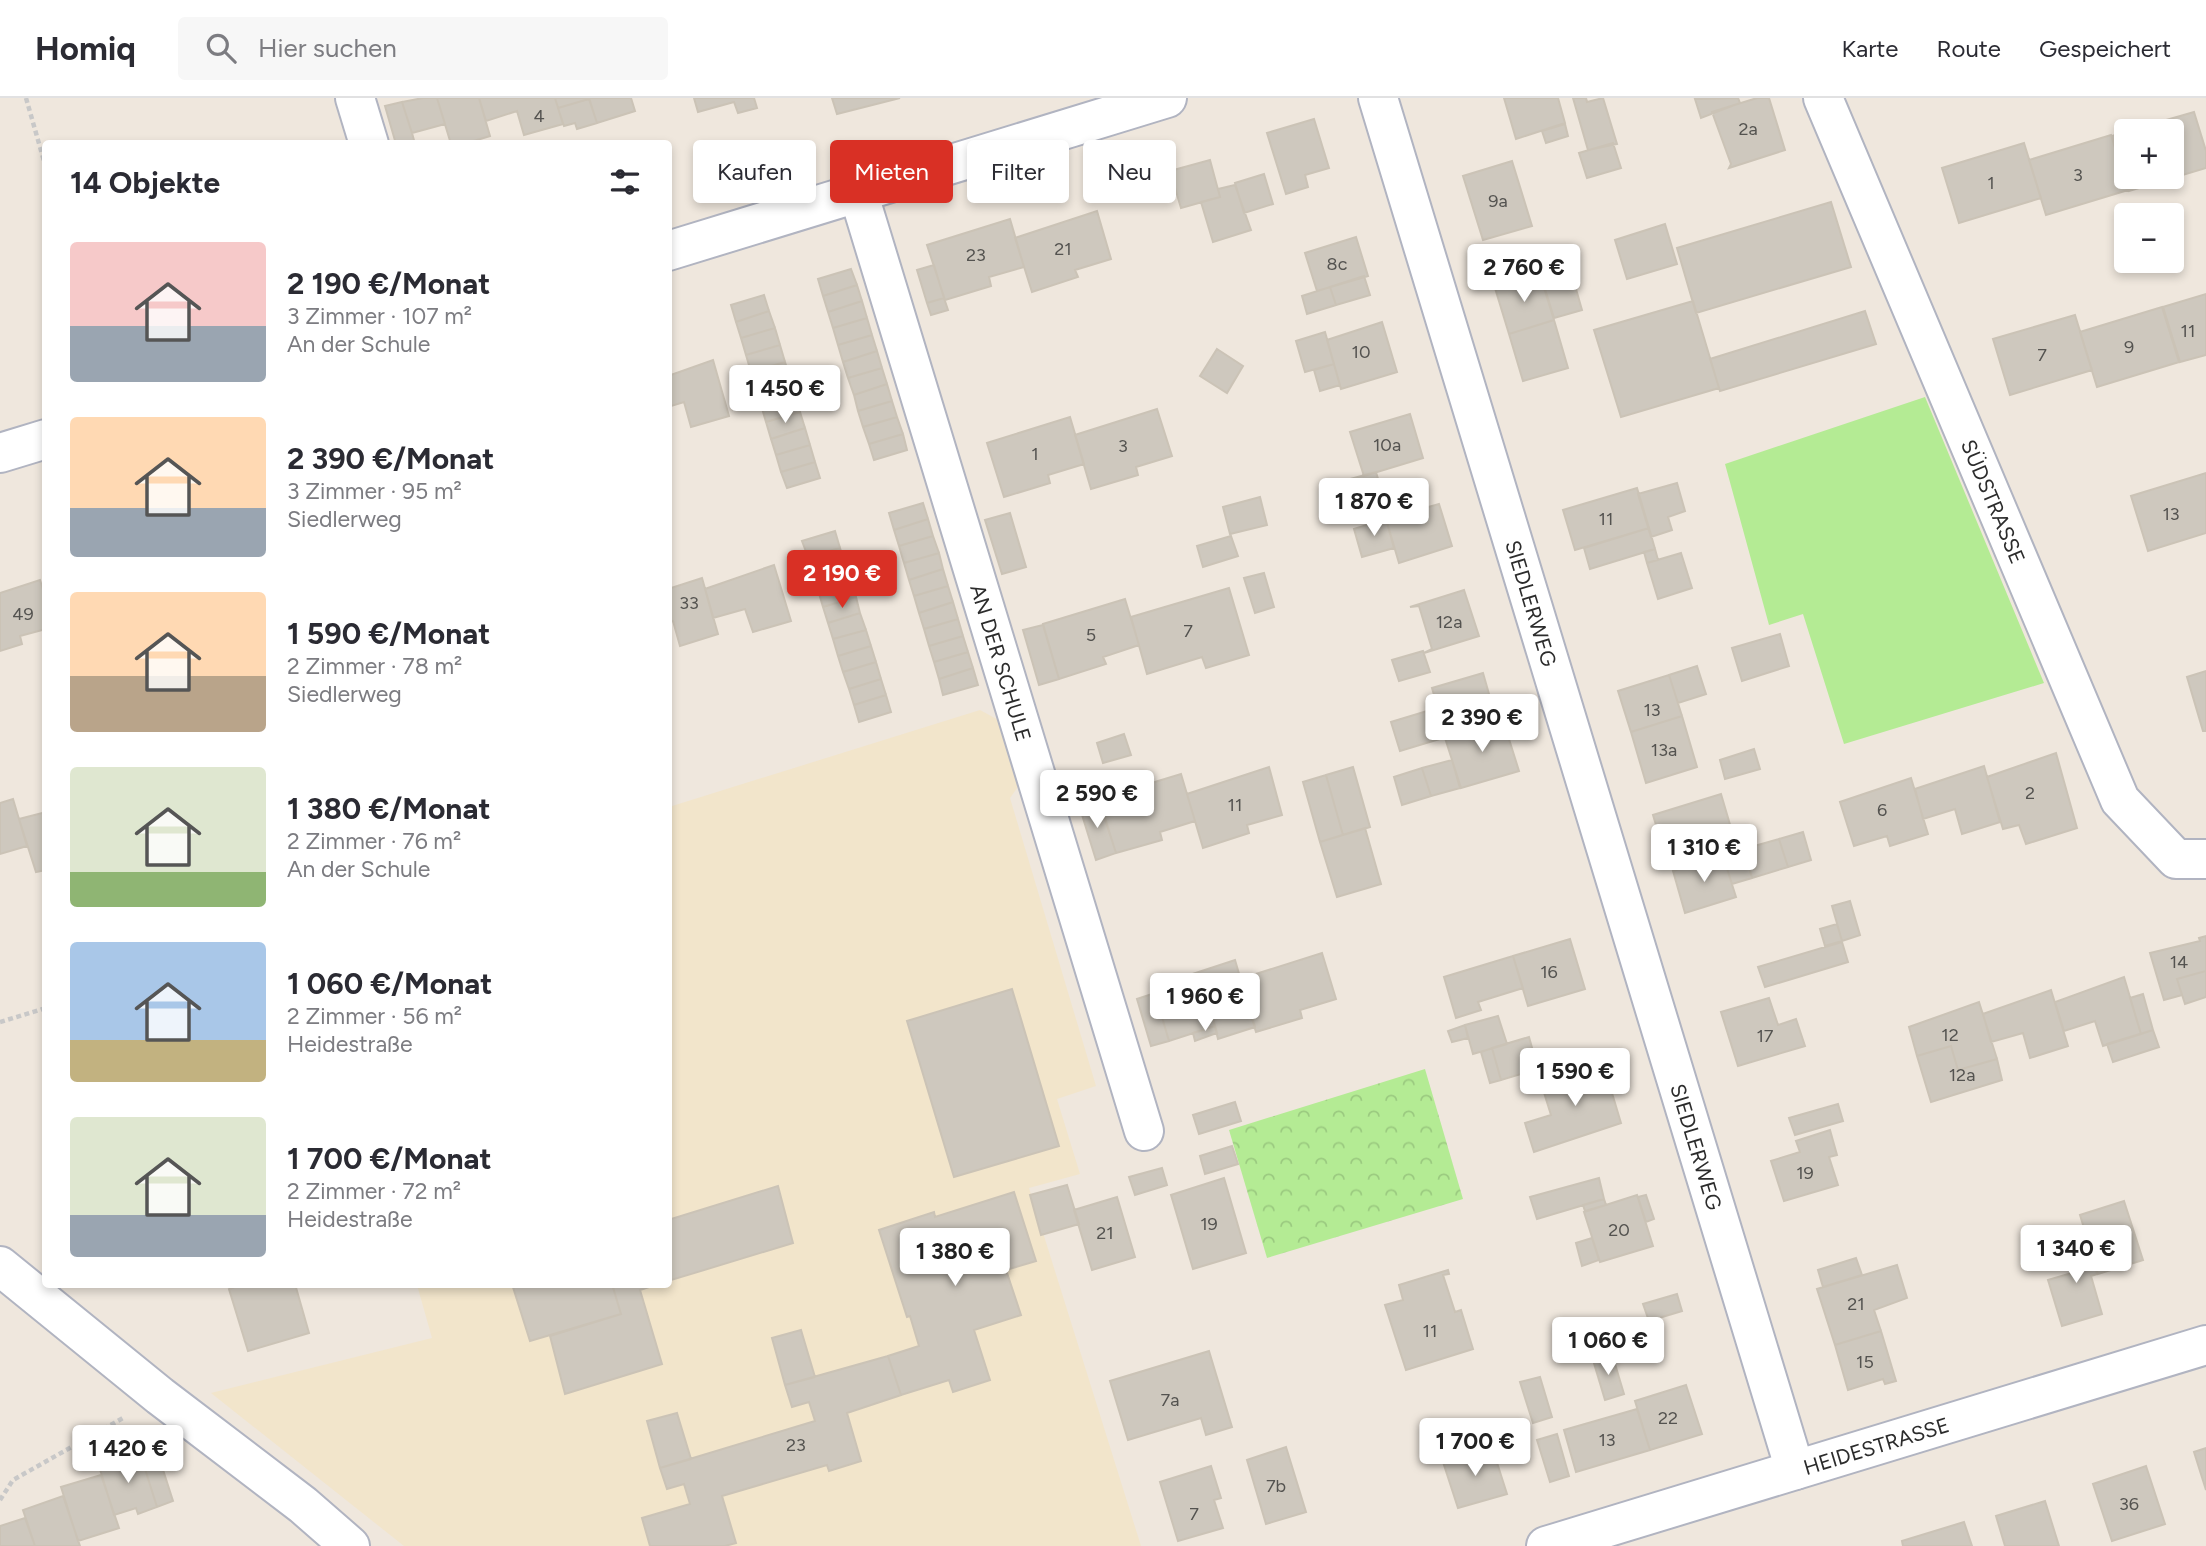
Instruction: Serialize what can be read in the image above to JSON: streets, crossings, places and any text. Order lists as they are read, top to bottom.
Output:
{
  "streets": {
    "street": [
      "SÜDSTRASSE",
      "SIEDLERWEG",
      "AN DER SCHULE",
      "HEIDESTRASSE"
    ]
  },
  "crossings": [
    ["SIEDLERWEG", "HEIDESTRASSE"]
  ],
  "house_numbers": [
    "4",
    "2a",
    "3",
    "1",
    "9a",
    "21",
    "23",
    "8c",
    "11",
    "9",
    "10",
    "7",
    "10a",
    "3",
    "1",
    "13",
    "11",
    "33",
    "49",
    "12a",
    "7",
    "5",
    "13",
    "13a",
    "2",
    "11",
    "6",
    "14",
    "16",
    "12",
    "17",
    "12a",
    "19",
    "19",
    "20",
    "21",
    "21",
    "11",
    "15",
    "7a",
    "22",
    "13",
    "23",
    "7b",
    "36",
    "7"
  ],
  "page": {
    "header": "Homiq",
    "search": "Hier suchen",
    "nav": ["Karte", "Route", "Gespeichert"],
    "map_buttons": ["+", "−"],
    "chip": [
      "Kaufen",
      "Mieten",
      "Filter",
      "Neu"
    ],
    "heading": "14 Objekte",
    "list": [
      {
        "name": "2 190 €/Monat",
        "note": "3 Zimmer · 107 m² · An der Schule"
      },
      {
        "name": "2 390 €/Monat",
        "note": "3 Zimmer · 95 m² · Siedlerweg"
      },
      {
        "name": "1 590 €/Monat",
        "note": "2 Zimmer · 78 m² · Siedlerweg"
      },
      {
        "name": "1 380 €/Monat",
        "note": "2 Zimmer · 76 m² · An der Schule"
      },
      {
        "name": "1 060 €/Monat",
        "note": "2 Zimmer · 56 m² · Heidestraße"
      },
      {
        "name": "1 700 €/Monat",
        "note": "2 Zimmer · 72 m² · Heidestraße"
      }
    ],
    "price": [
      "2 760 €",
      "1 450 €",
      "1 870 €",
      "2 190 €",
      "2 390 €",
      "2 590 €",
      "1 310 €",
      "1 960 €",
      "1 590 €",
      "1 340 €",
      "1 380 €",
      "1 060 €",
      "1 700 €",
      "1 420 €"
    ]
  }
}
